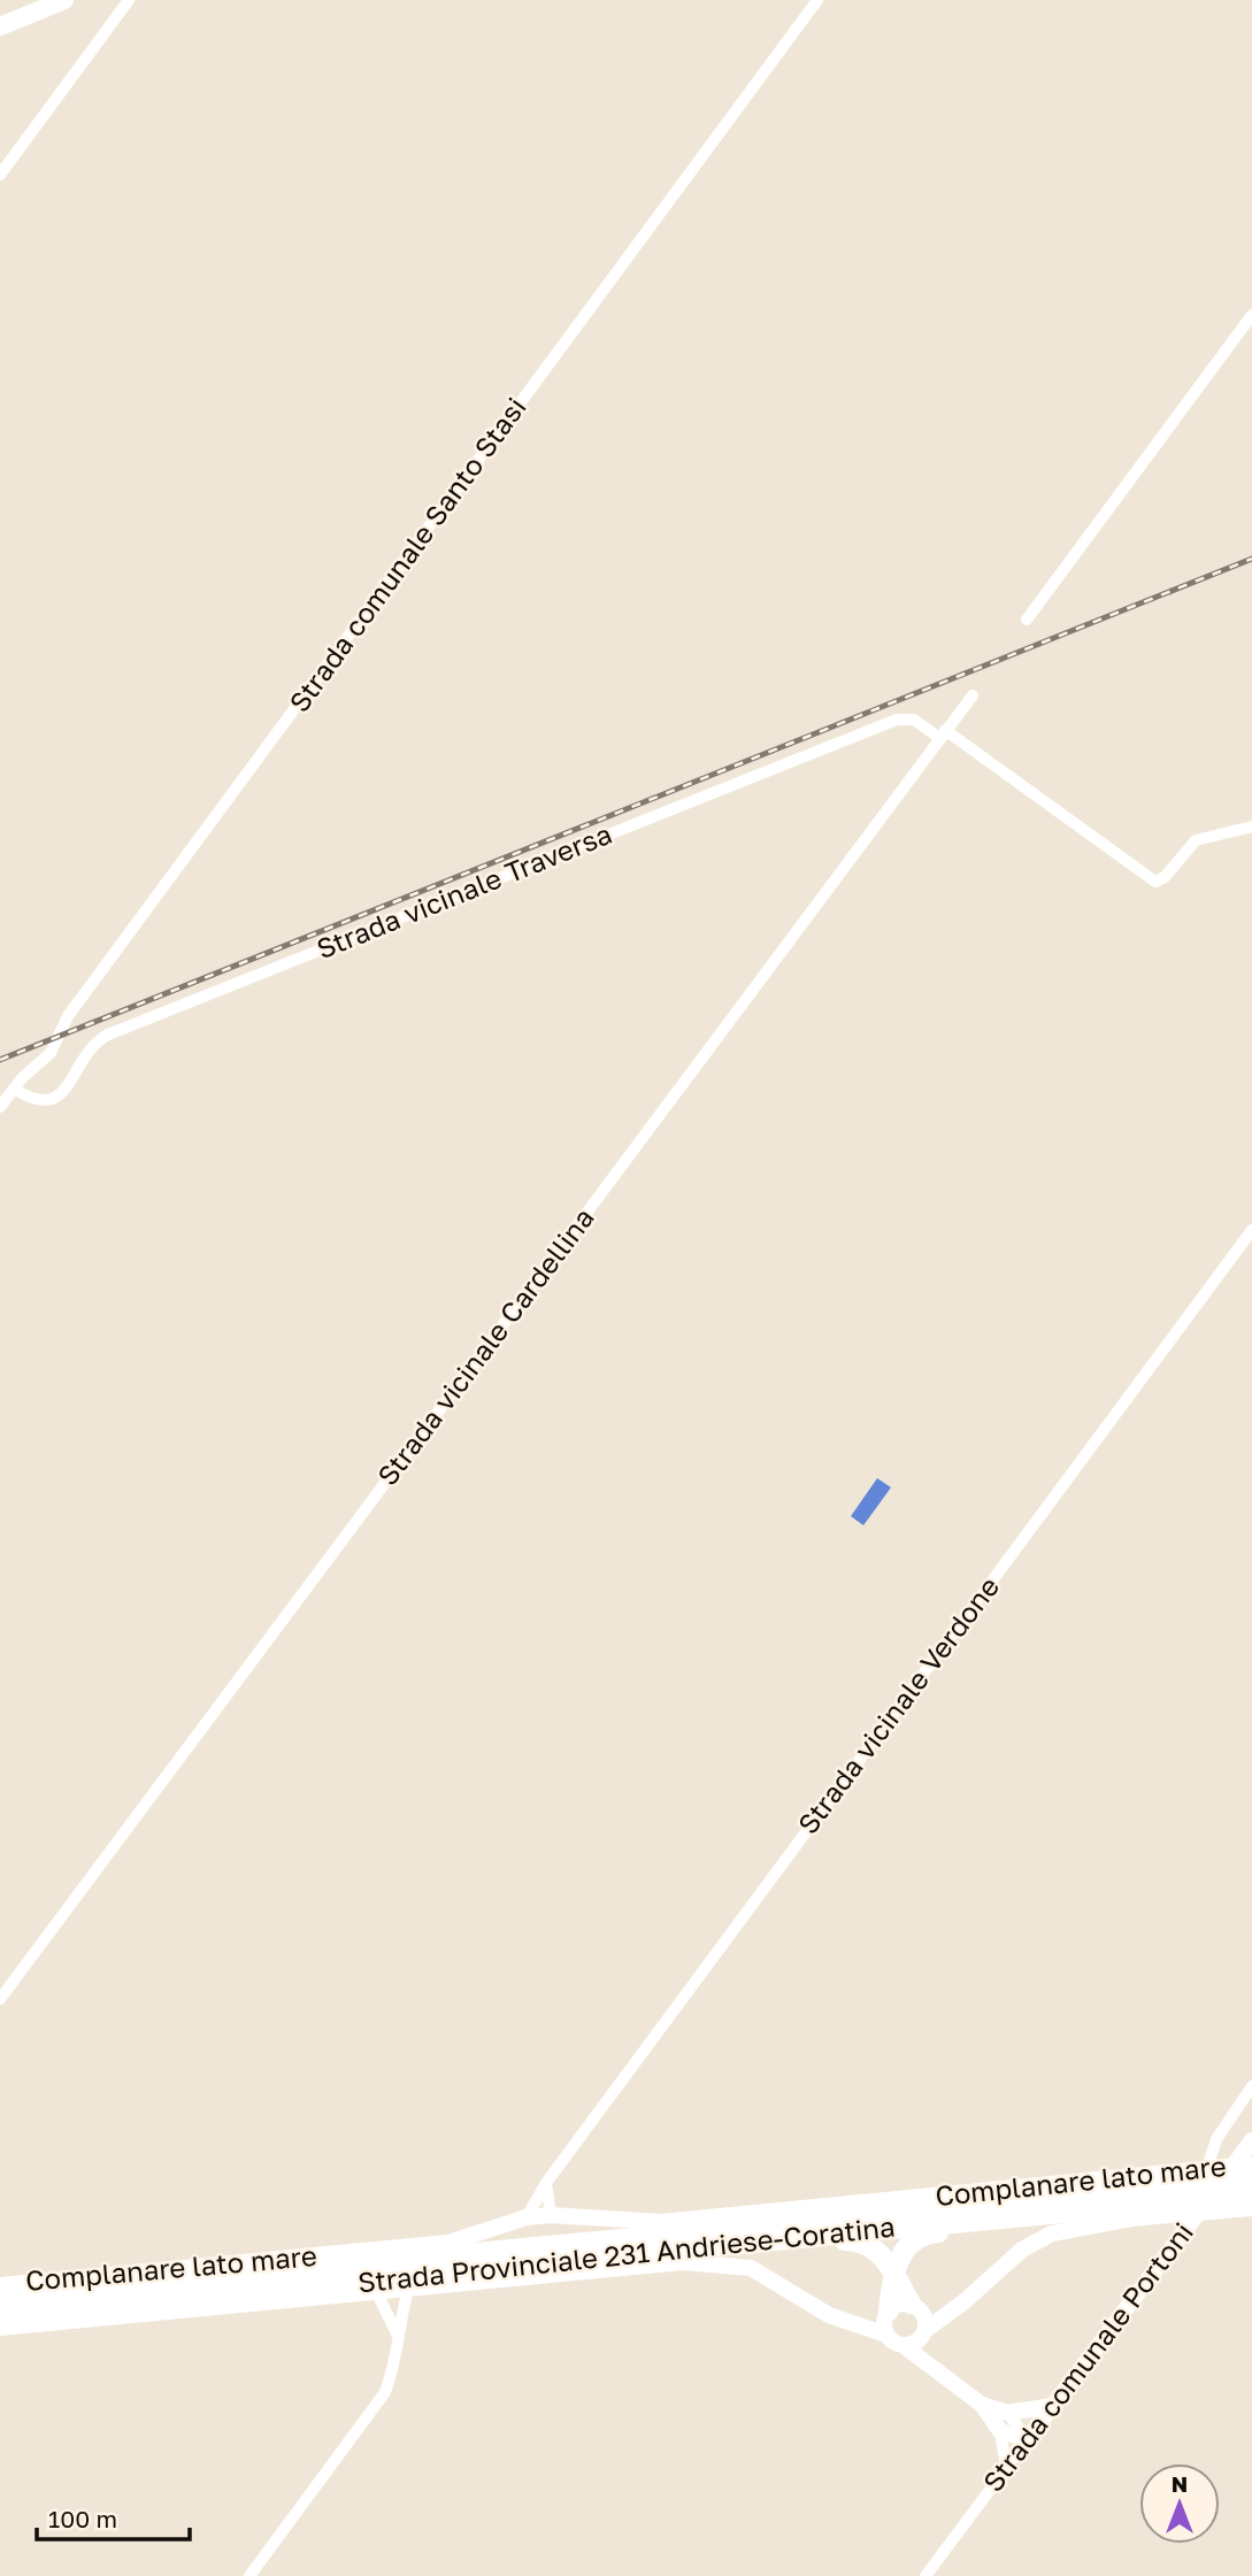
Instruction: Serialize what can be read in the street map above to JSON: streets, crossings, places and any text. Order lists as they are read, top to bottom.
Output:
{
  "streets": {
    "highway": ["Strada Provinciale 231 Andriese-Coratina"],
    "street": [
      "Strada comunale Santo Stasi",
      "Strada vicinale Traversa",
      "Strada vicinale Cardellina",
      "Strada vicinale Verdone",
      "Complanare lato mare",
      "Strada comunale Portoni"
    ]
  },
  "crossings": [
    ["Strada comunale Santo Stasi", "Strada vicinale Traversa"],
    ["Strada vicinale Traversa", "Strada vicinale Cardellina"],
    ["Strada vicinale Verdone", "Complanare lato mare"]
  ],
  "scale_bar": "100 m",
  "north": "top"
}
